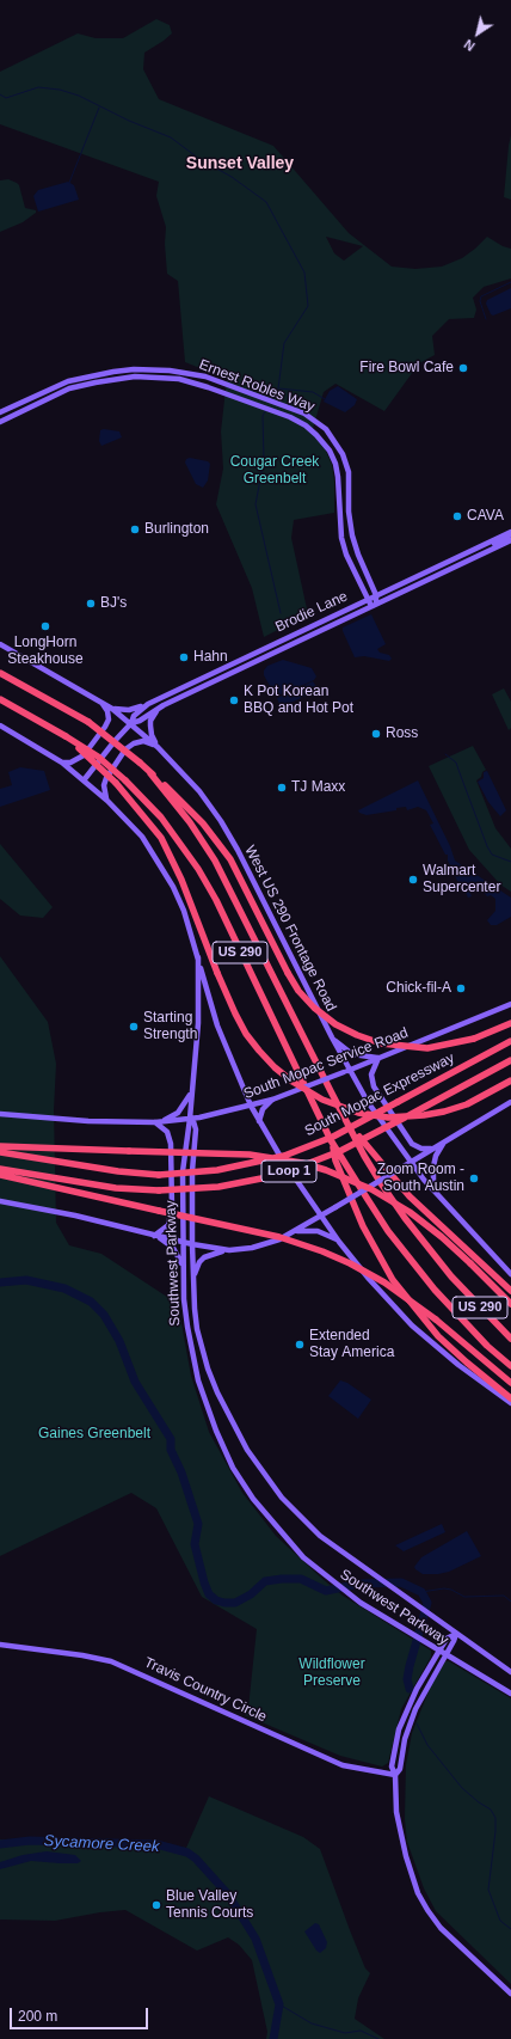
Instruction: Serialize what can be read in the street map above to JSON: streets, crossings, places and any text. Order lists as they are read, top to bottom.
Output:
{
  "streets": {
    "highway": ["US 290", "South Mopac Expressway", "Loop 1"],
    "main road": [
      "Ernest Robles Way",
      "Brodie Lane",
      "West US 290 Frontage Road",
      "South Mopac Service Road",
      "Southwest Parkway",
      "Travis Country Circle"
    ]
  },
  "crossings": [
    ["Ernest Robles Way", "Brodie Lane"],
    ["Brodie Lane", "West US 290 Frontage Road"],
    ["West US 290 Frontage Road", "South Mopac Service Road"],
    ["South Mopac Service Road", "Southwest Parkway"]
  ],
  "districts": ["Sunset Valley"],
  "water": ["Sycamore Creek"],
  "parks": ["Cougar Creek Greenbelt", "Gaines Greenbelt", "Wildflower Preserve"],
  "places": [
    "Fire Bowl Cafe",
    "CAVA",
    "Burlington",
    "BJ's",
    "LongHorn Steakhouse",
    "Hahn",
    "K Pot Korean BBQ and Hot Pot",
    "Ross",
    "TJ Maxx",
    "Walmart Supercenter",
    "Chick-fil-A",
    "Starting Strength",
    "Zoom Room - South Austin",
    "Extended Stay America",
    "Blue Valley Tennis Courts"
  ],
  "scale_bar": "200 m",
  "north": "bottom left"
}
